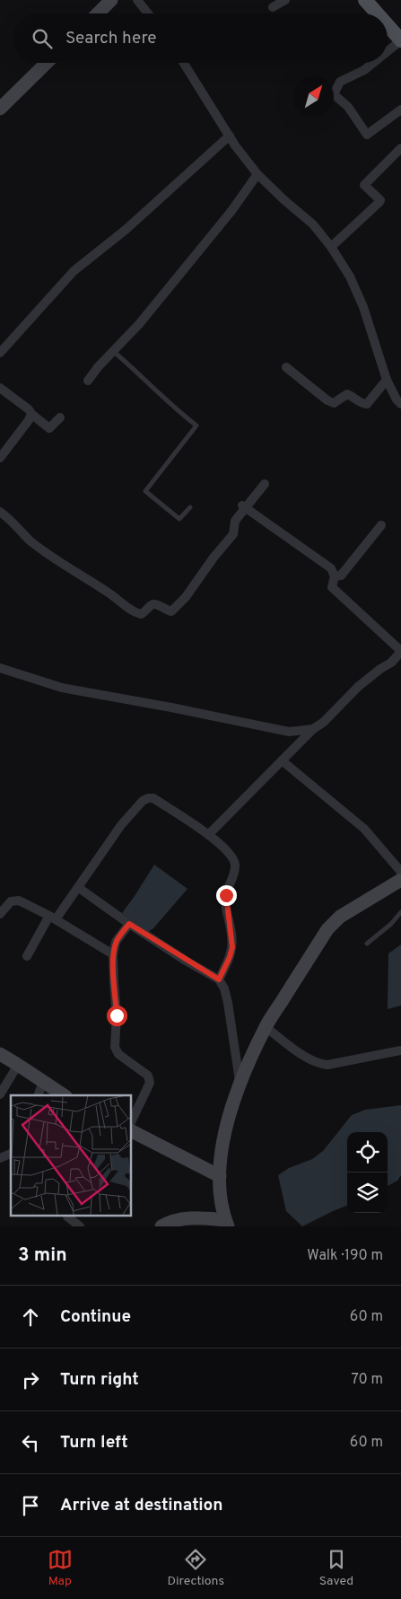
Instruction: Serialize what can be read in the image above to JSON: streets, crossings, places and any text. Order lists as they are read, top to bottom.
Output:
{
  "north": "top right",
  "page": {
    "search": "Search here",
    "heading": ["3 min", "Walk · 190 m"],
    "list": [
      ["Continue", "60 m"],
      ["Turn right", "70 m"],
      ["Turn left", "60 m"],
      "Arrive at destination"
    ],
    "nav": ["Map", "Directions", "Saved"]
  }
}
